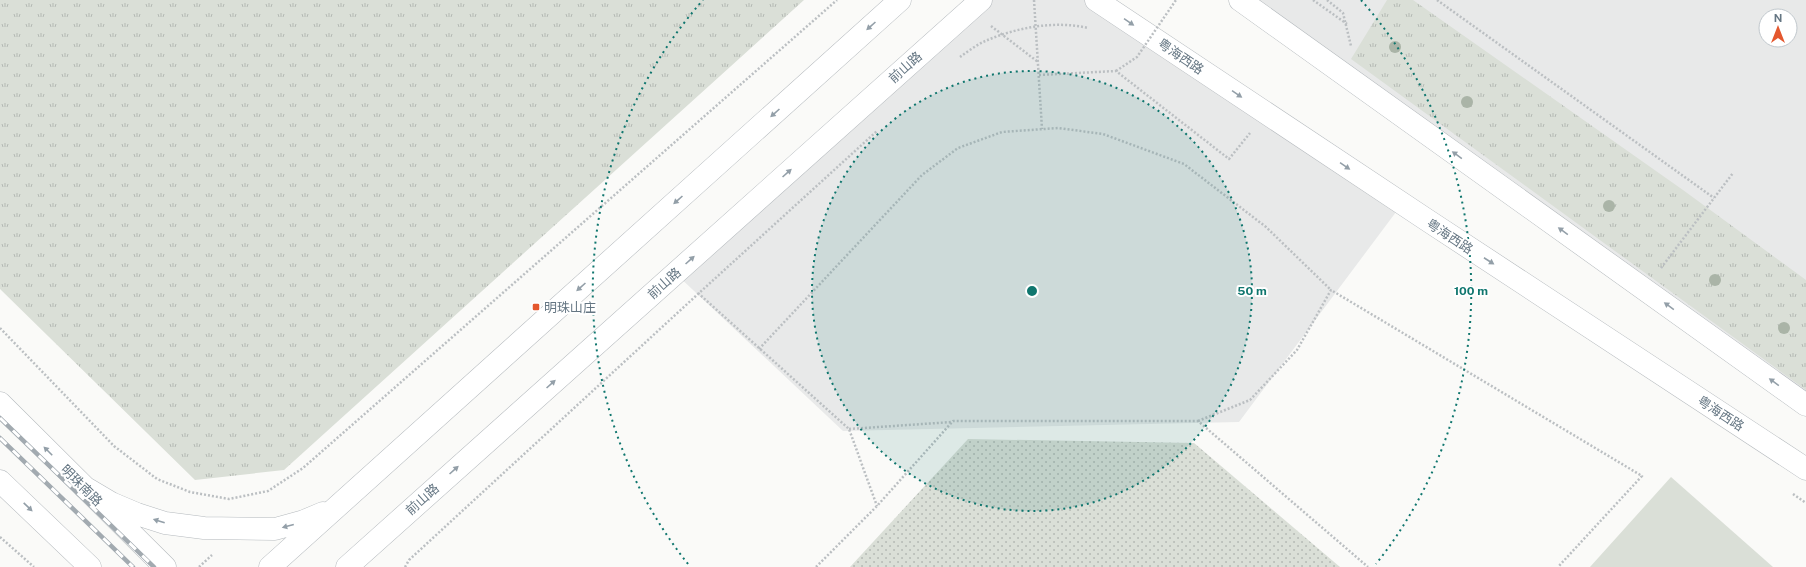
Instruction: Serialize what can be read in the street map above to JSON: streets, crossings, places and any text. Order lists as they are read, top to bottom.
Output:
{
  "streets": {
    "main road": ["粤海西路", "前山路", "明珠南路"]
  },
  "places": {
    "transit": ["明珠山庄"]
  },
  "north": "top",
  "rings": ["50 m", "100 m"]
}
